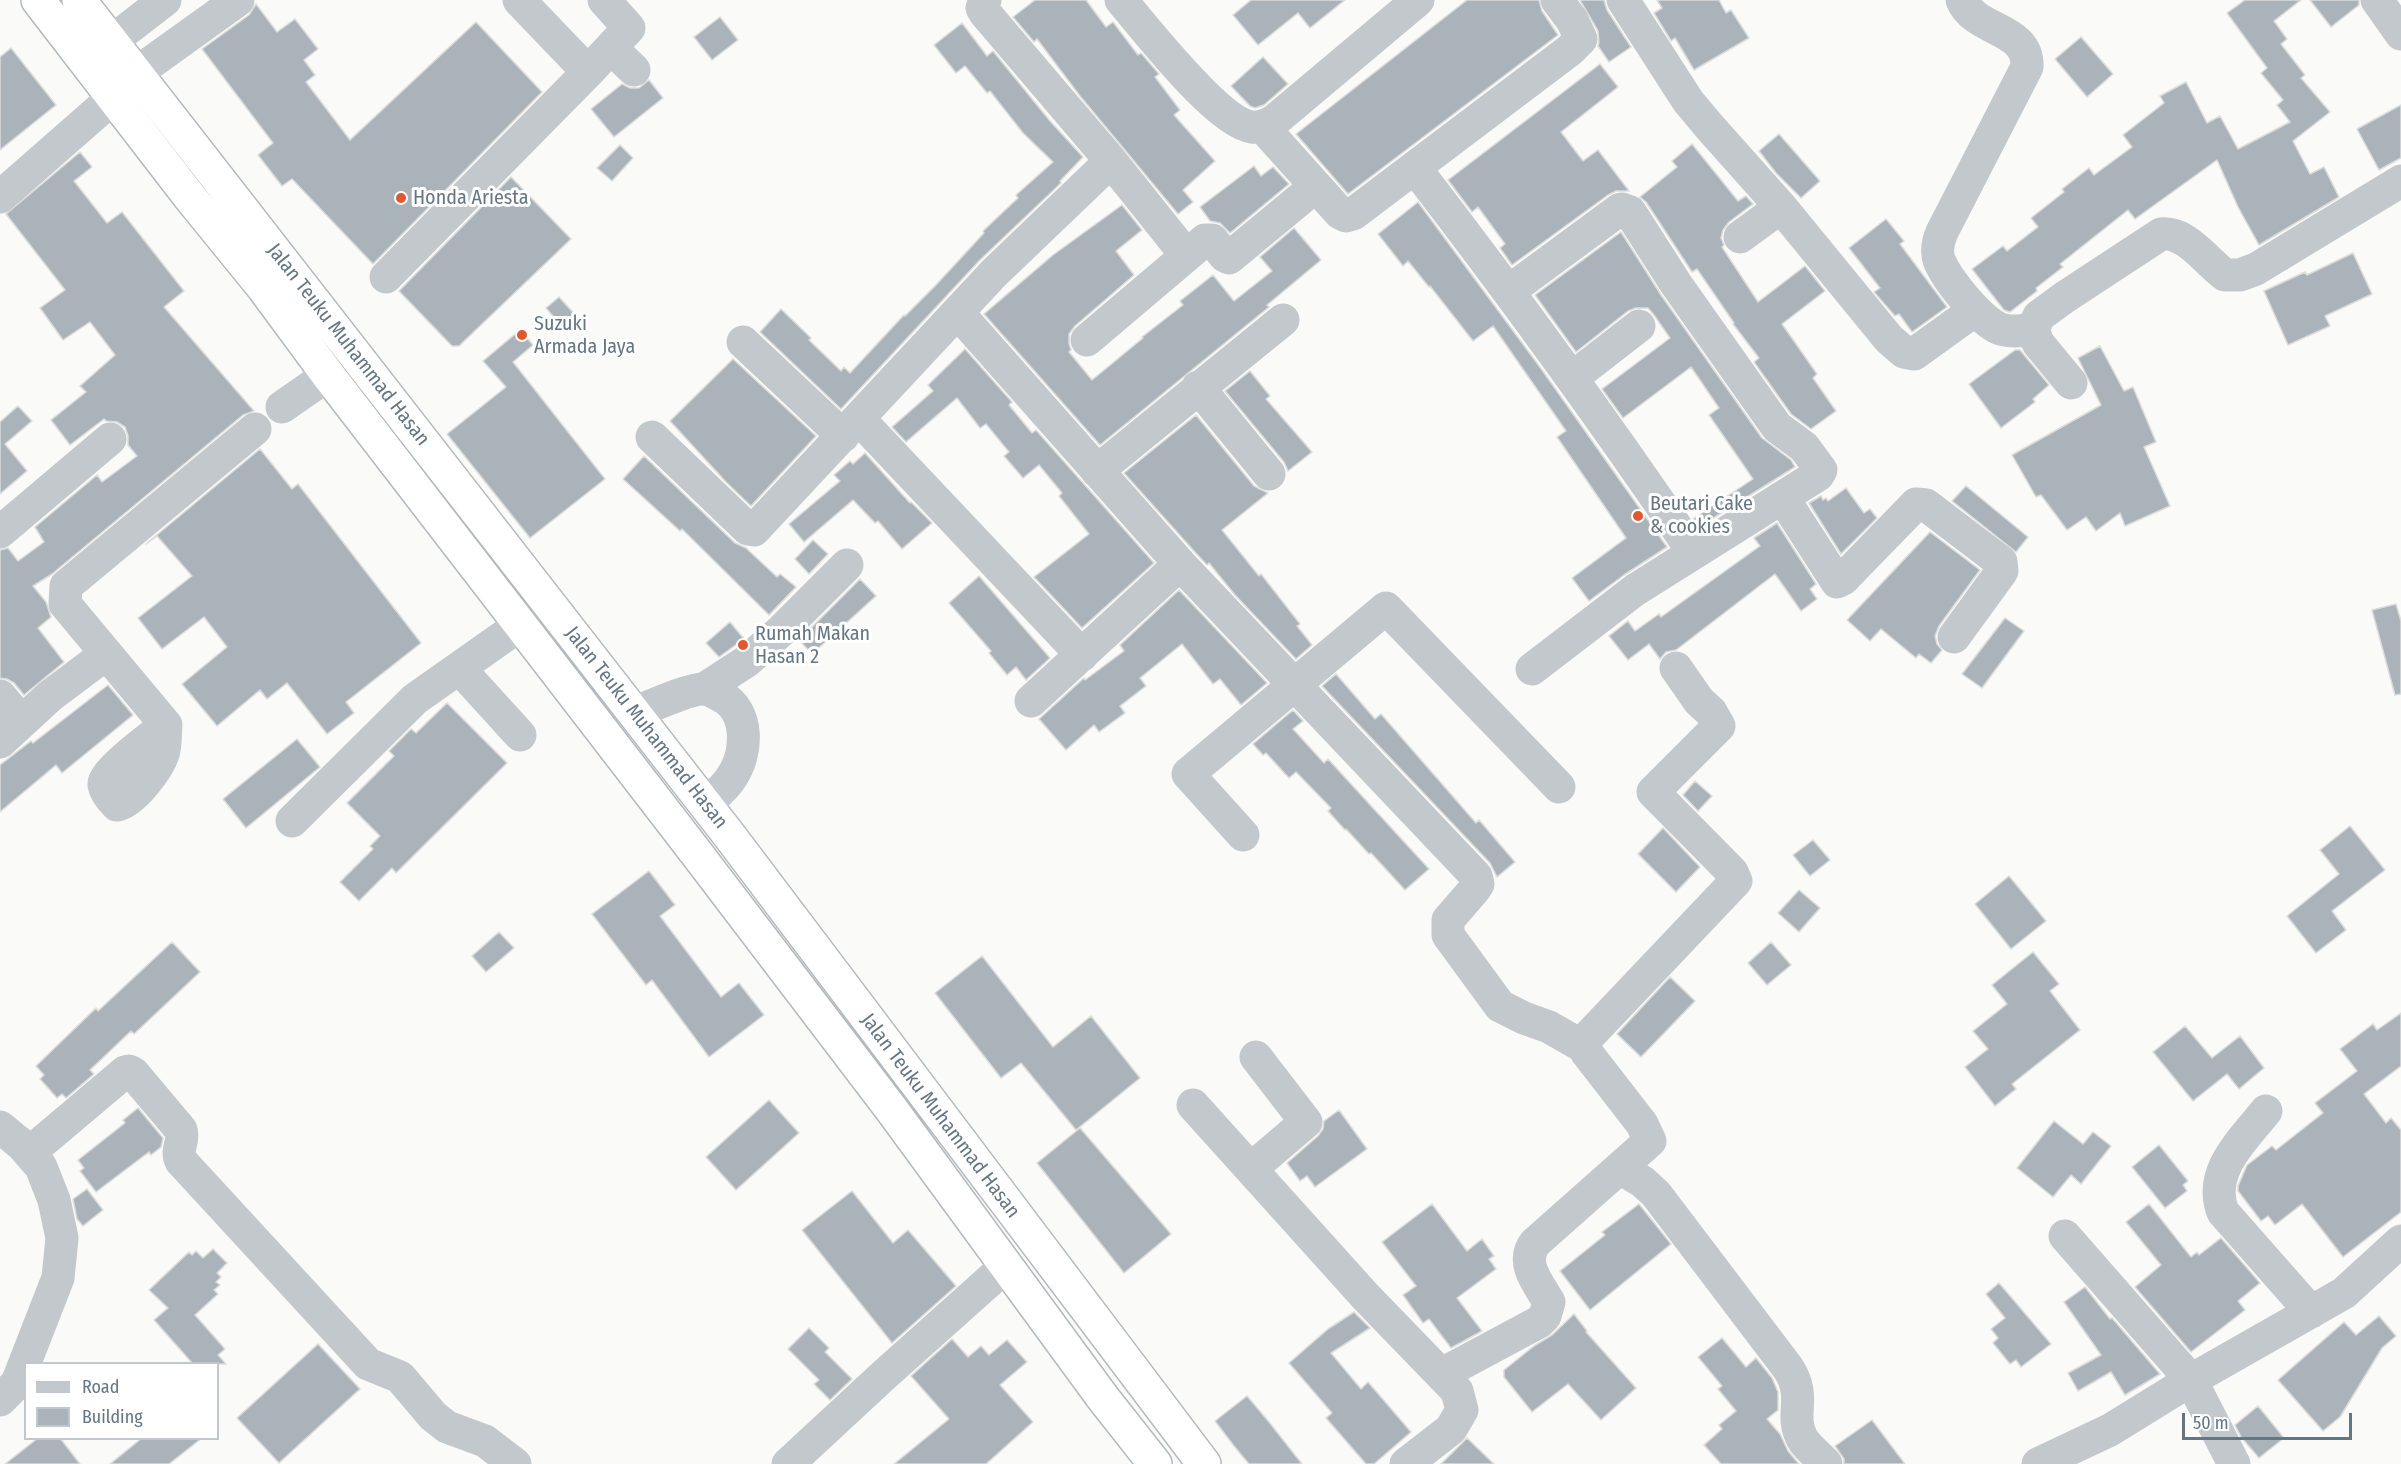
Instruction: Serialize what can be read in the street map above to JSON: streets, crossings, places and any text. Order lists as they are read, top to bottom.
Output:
{
  "streets": {
    "highway": ["Jalan Teuku Muhammad Hasan"]
  },
  "places": [
    "Honda Ariesta",
    "Suzuki Armada Jaya",
    "Beutari Cake & cookies",
    "Rumah Makan Hasan 2"
  ],
  "legend": ["Road", "Building"],
  "scale_bar": "50 m"
}
